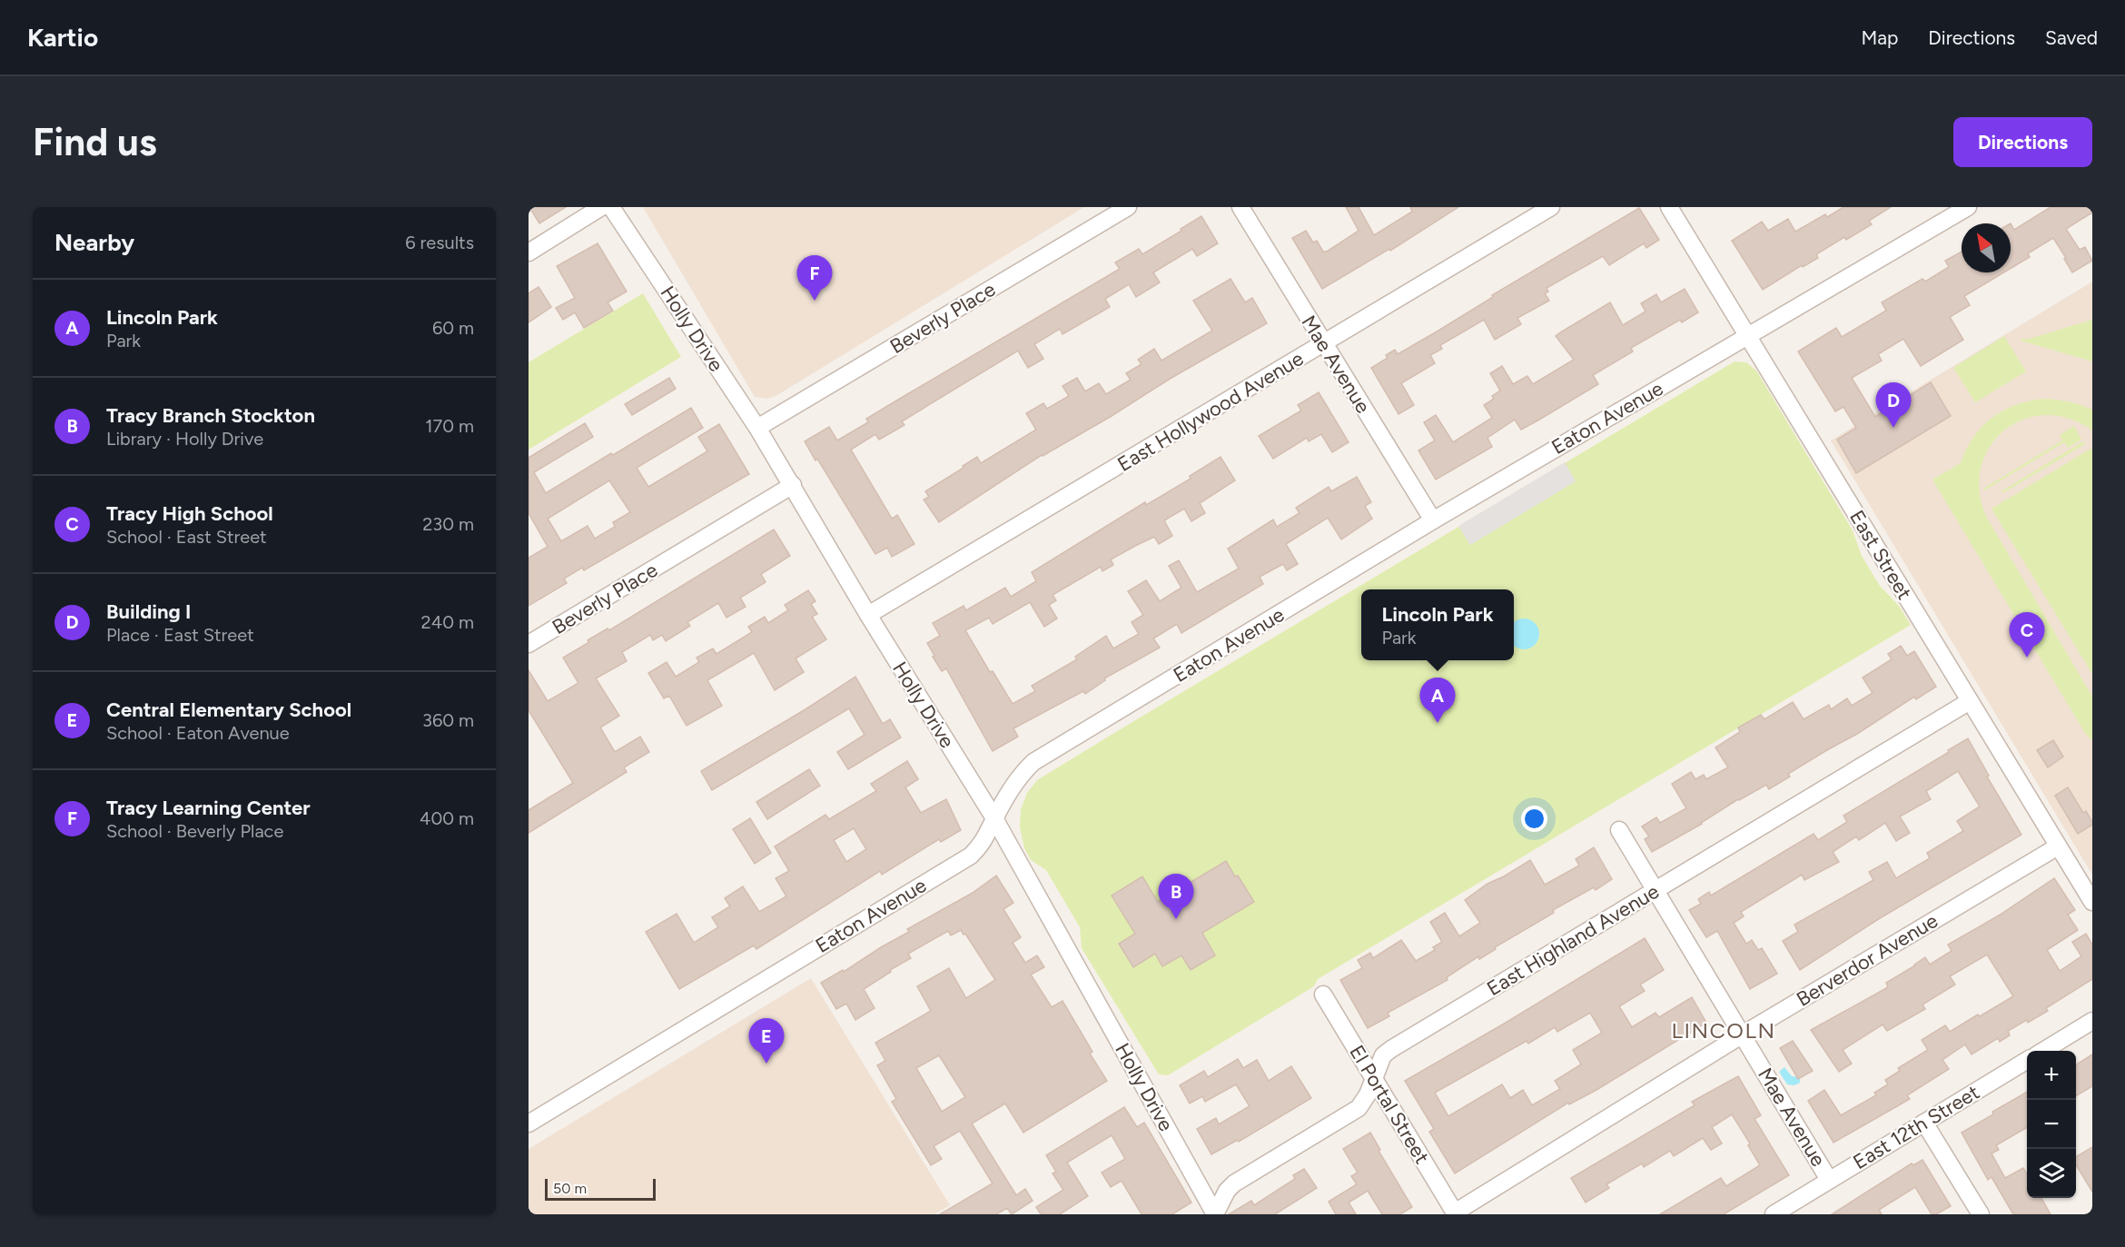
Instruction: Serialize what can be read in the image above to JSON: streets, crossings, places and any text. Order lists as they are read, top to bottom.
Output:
{
  "streets": {
    "street": [
      "Beverly Place",
      "Holly Drive",
      "Mae Avenue",
      "East Hollywood Avenue",
      "Eaton Avenue",
      "East Street",
      "East Highland Avenue",
      "Berverdor Avenue",
      "El Portal Street",
      "East 12th Street"
    ]
  },
  "crossings": [
    ["Beverly Place", "Holly Drive"],
    ["Holly Drive", "East Hollywood Avenue"],
    ["Holly Drive", "Eaton Avenue"],
    ["Holly Drive", "East Highland Avenue"],
    ["Mae Avenue", "East Hollywood Avenue"],
    ["Mae Avenue", "Eaton Avenue"],
    ["Mae Avenue", "East Highland Avenue"],
    ["Mae Avenue", "Berverdor Avenue"],
    ["Mae Avenue", "East 12th Street"],
    ["Eaton Avenue", "East Street"],
    ["East Street", "East Highland Avenue"],
    ["East Street", "Berverdor Avenue"],
    ["East Highland Avenue", "El Portal Street"],
    ["Berverdor Avenue", "El Portal Street"]
  ],
  "districts": ["LINCOLN"],
  "scale_bar": "50 m",
  "north": "top left",
  "page": {
    "header": "Kartio",
    "nav": ["Map", "Directions", "Saved"],
    "buttons": "Directions",
    "title": "Find us",
    "heading": ["Nearby", "6 results"],
    "pins": [
      "F",
      "D",
      "C",
      "A",
      "B",
      "E"
    ],
    "list": [
      {
        "mark": "A",
        "name": "Lincoln Park",
        "note": "Park",
        "value": "60 m"
      },
      {
        "mark": "B",
        "name": "Tracy Branch Stockton",
        "note": "Library · Holly Drive",
        "value": "170 m"
      },
      {
        "mark": "C",
        "name": "Tracy High School",
        "note": "School · East Street",
        "value": "230 m"
      },
      {
        "mark": "D",
        "name": "Building I",
        "note": "Place · East Street",
        "value": "240 m"
      },
      {
        "mark": "E",
        "name": "Central Elementary School",
        "note": "School · Eaton Avenue",
        "value": "360 m"
      },
      {
        "mark": "F",
        "name": "Tracy Learning Center",
        "note": "School · Beverly Place",
        "value": "400 m"
      }
    ],
    "popup": ["Lincoln Park", "Park"],
    "map_buttons": ["+", "−"],
    "scale": "50 m"
  }
}
